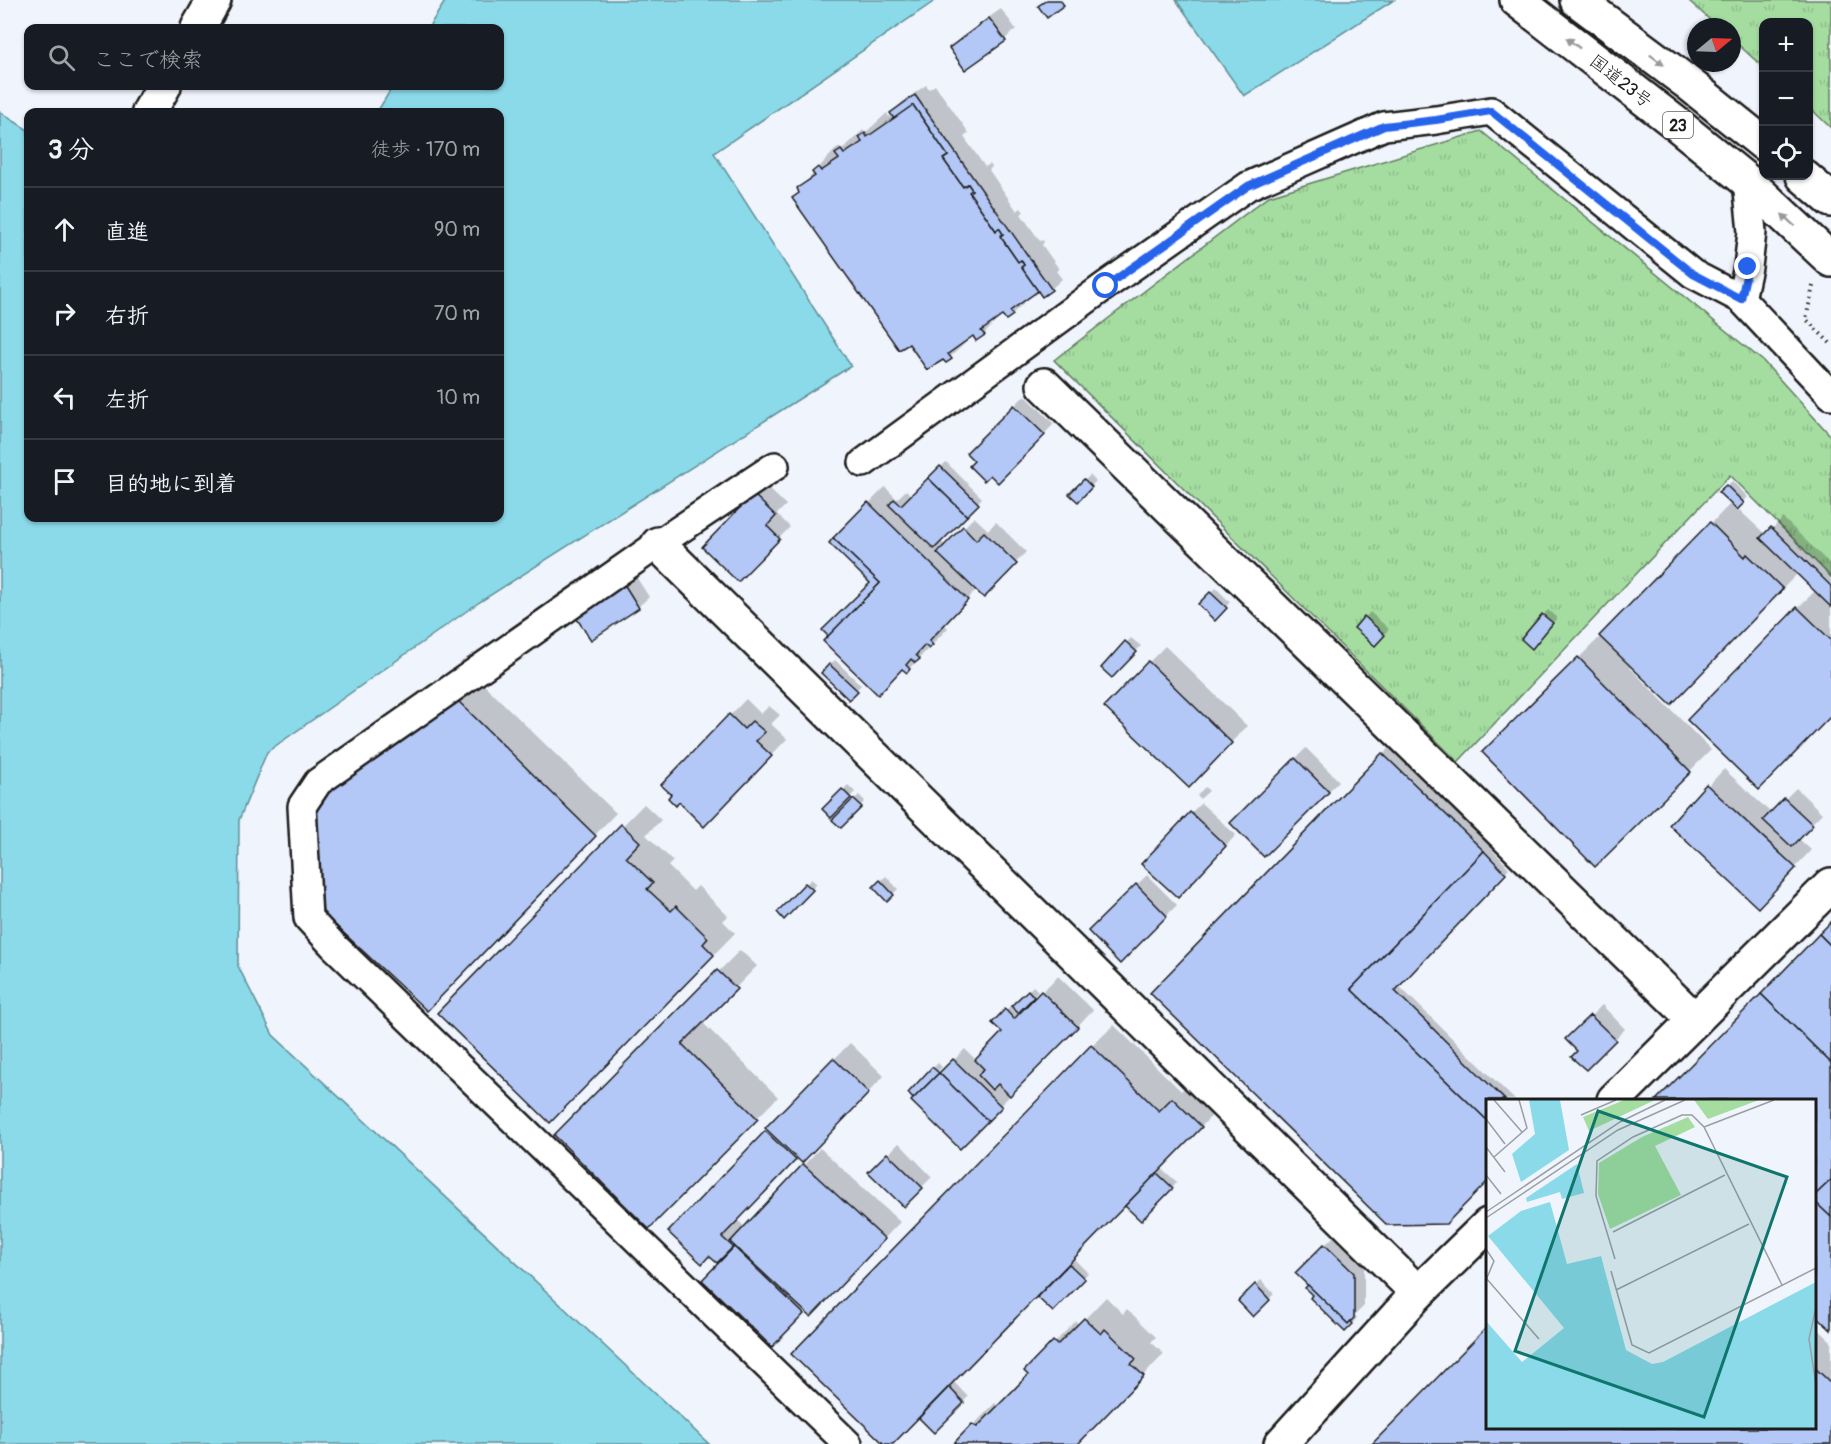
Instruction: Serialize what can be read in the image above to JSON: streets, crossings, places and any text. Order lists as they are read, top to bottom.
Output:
{
  "streets": {
    "main road": ["国道23号", "23"]
  },
  "north": "right",
  "page": {
    "map_buttons": ["+", "−"],
    "search": "ここで検索",
    "heading": ["3 分", "徒歩 · 170 m"],
    "list": [
      ["直進", "90 m"],
      ["右折", "70 m"],
      ["左折", "10 m"],
      "目的地に到着"
    ]
  }
}
